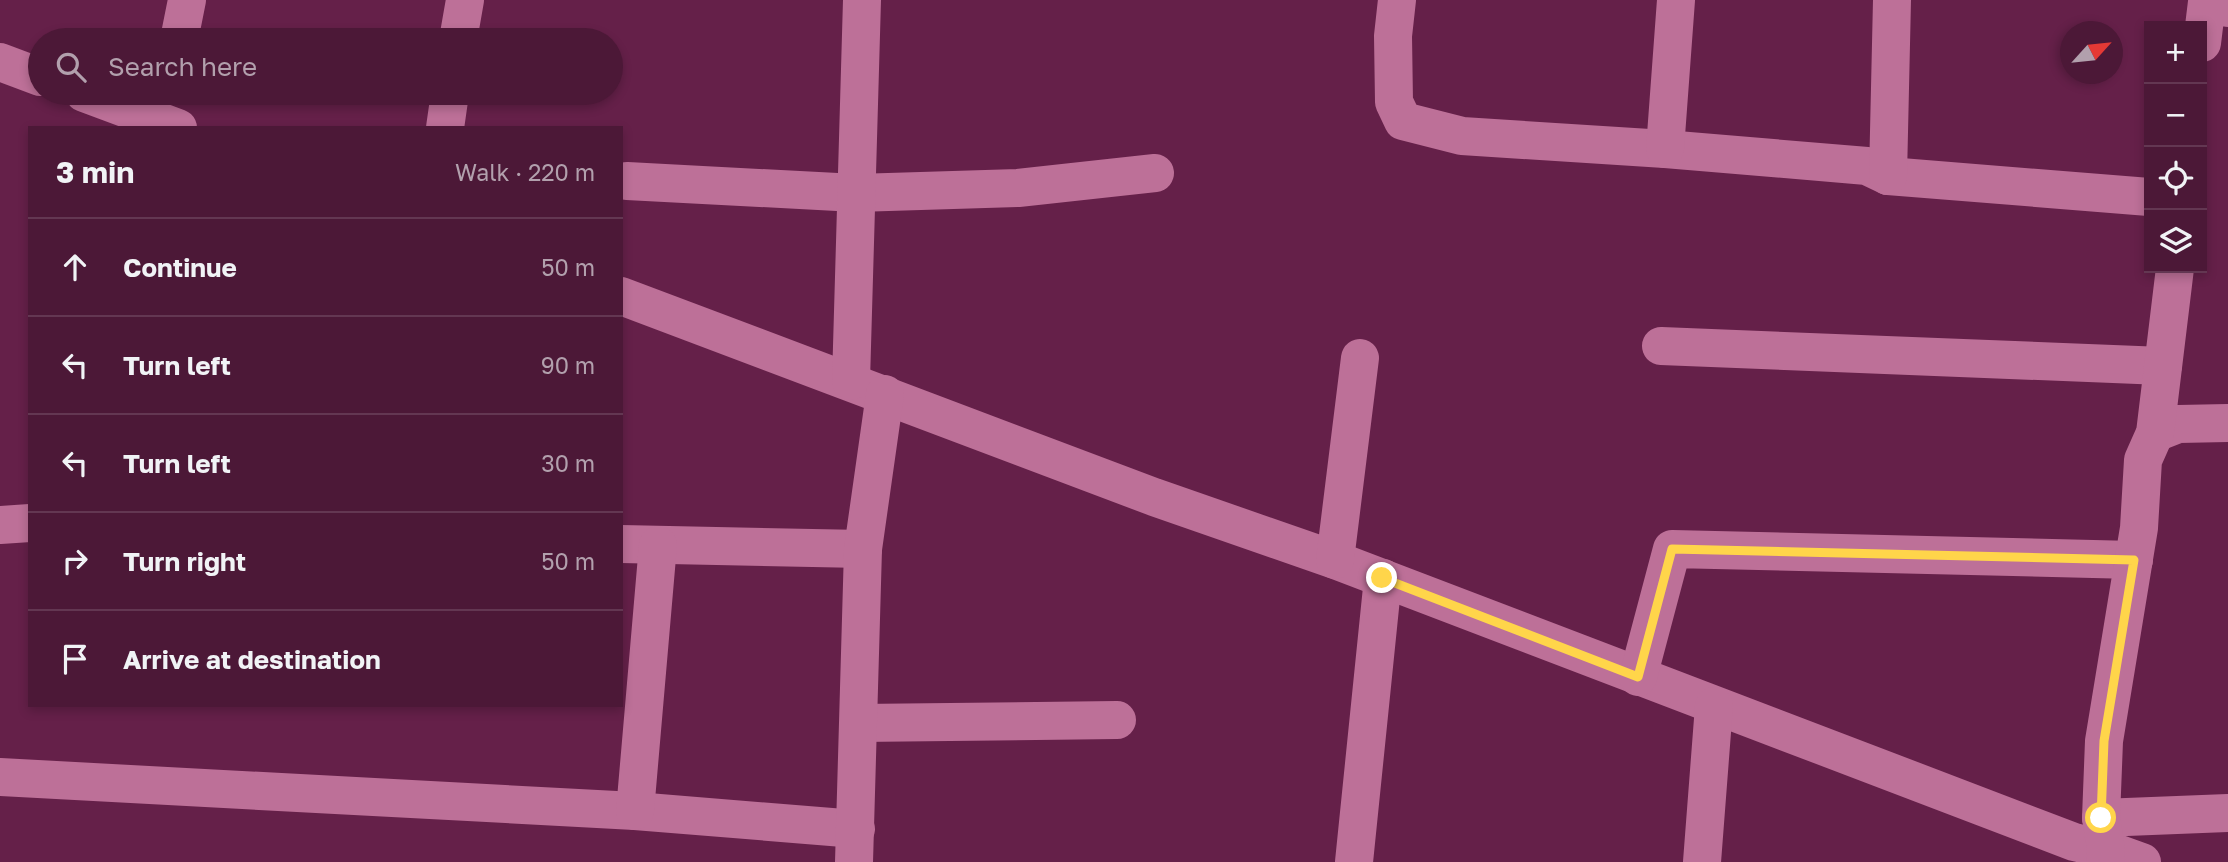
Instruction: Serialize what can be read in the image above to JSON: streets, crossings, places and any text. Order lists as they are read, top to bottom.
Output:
{
  "north": "top right",
  "page": {
    "map_buttons": ["+", "−"],
    "search": "Search here",
    "heading": ["3 min", "Walk · 220 m"],
    "list": [
      ["Continue", "50 m"],
      ["Turn left", "90 m"],
      ["Turn left", "30 m"],
      ["Turn right", "50 m"],
      "Arrive at destination"
    ]
  }
}
